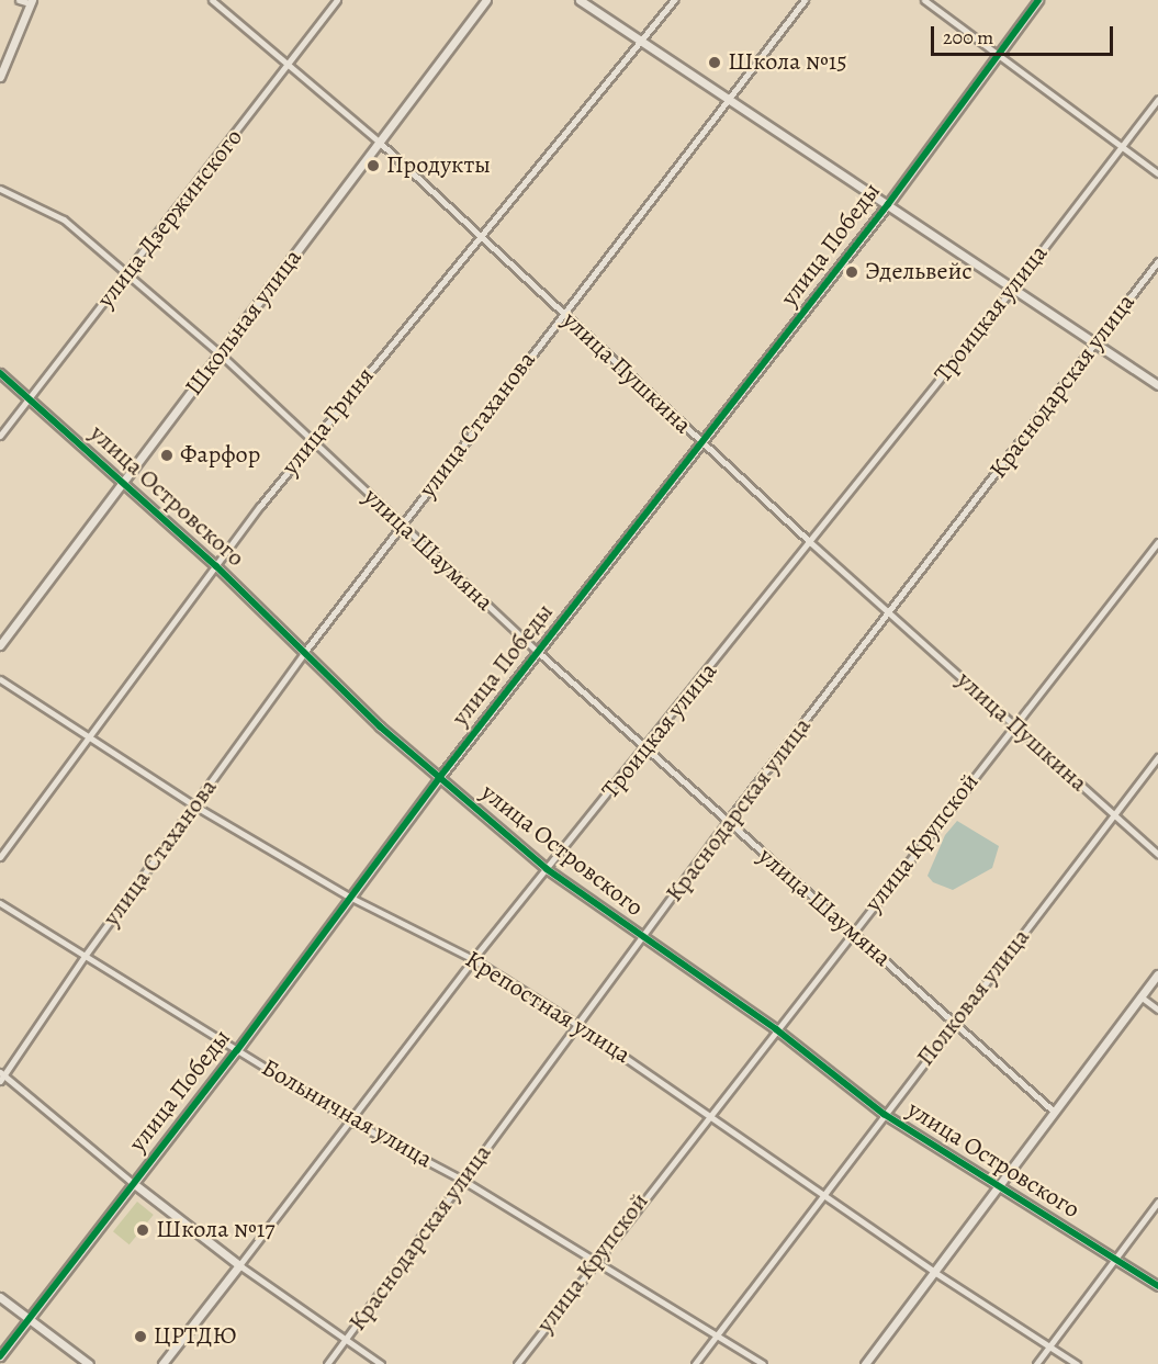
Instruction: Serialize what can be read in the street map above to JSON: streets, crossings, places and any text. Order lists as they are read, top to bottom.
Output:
{
  "streets": {
    "street": [
      "улица Дзержинского",
      "улица Победы",
      "Троицкая улица",
      "Школьная улица",
      "улица Пушкина",
      "Краснодарская улица",
      "улица Гриня",
      "улица Стаханова",
      "улица Островского",
      "улица Шаумяна",
      "улица Крупской",
      "Полковая улица",
      "Крепостная улица",
      "Больничная улица"
    ]
  },
  "crossings": [
    ["улица Дзержинского", "улица Пушкина"],
    ["улица Дзержинского", "улица Островского"],
    ["улица Дзержинского", "улица Шаумяна"],
    ["улица Победы", "улица Пушкина"],
    ["улица Победы", "улица Островского"],
    ["улица Победы", "улица Шаумяна"],
    ["улица Победы", "Крепостная улица"],
    ["улица Победы", "Больничная улица"],
    ["Троицкая улица", "улица Пушкина"],
    ["Троицкая улица", "улица Островского"],
    ["Троицкая улица", "улица Шаумяна"],
    ["Троицкая улица", "Крепостная улица"],
    ["Троицкая улица", "Больничная улица"],
    ["Школьная улица", "улица Пушкина"],
    ["Школьная улица", "улица Островского"],
    ["Школьная улица", "улица Шаумяна"],
    ["улица Пушкина", "Краснодарская улица"],
    ["улица Пушкина", "улица Гриня"],
    ["улица Пушкина", "улица Стаханова"],
    ["улица Пушкина", "улица Крупской"],
    ["улица Пушкина", "Полковая улица"],
    ["Краснодарская улица", "улица Островского"],
    ["Краснодарская улица", "улица Шаумяна"],
    ["Краснодарская улица", "Крепостная улица"],
    ["Краснодарская улица", "Больничная улица"],
    ["улица Гриня", "улица Островского"],
    ["улица Гриня", "улица Шаумяна"],
    ["улица Гриня", "Крепостная улица"],
    ["улица Стаханова", "улица Островского"],
    ["улица Стаханова", "улица Шаумяна"],
    ["улица Стаханова", "Крепостная улица"],
    ["улица Стаханова", "Больничная улица"],
    ["улица Островского", "улица Крупской"],
    ["улица Островского", "Полковая улица"],
    ["улица Шаумяна", "улица Крупской"],
    ["улица Шаумяна", "Полковая улица"],
    ["улица Крупской", "Крепостная улица"],
    ["улица Крупской", "Больничная улица"],
    ["Полковая улица", "Крепостная улица"],
    ["Полковая улица", "Больничная улица"]
  ],
  "places": [
    "Школа №15",
    "Продукты",
    "Эдельвейс",
    "Фарфор",
    "Школа №17",
    "ЦРТДЮ"
  ],
  "scale_bar": "200 m"
}
